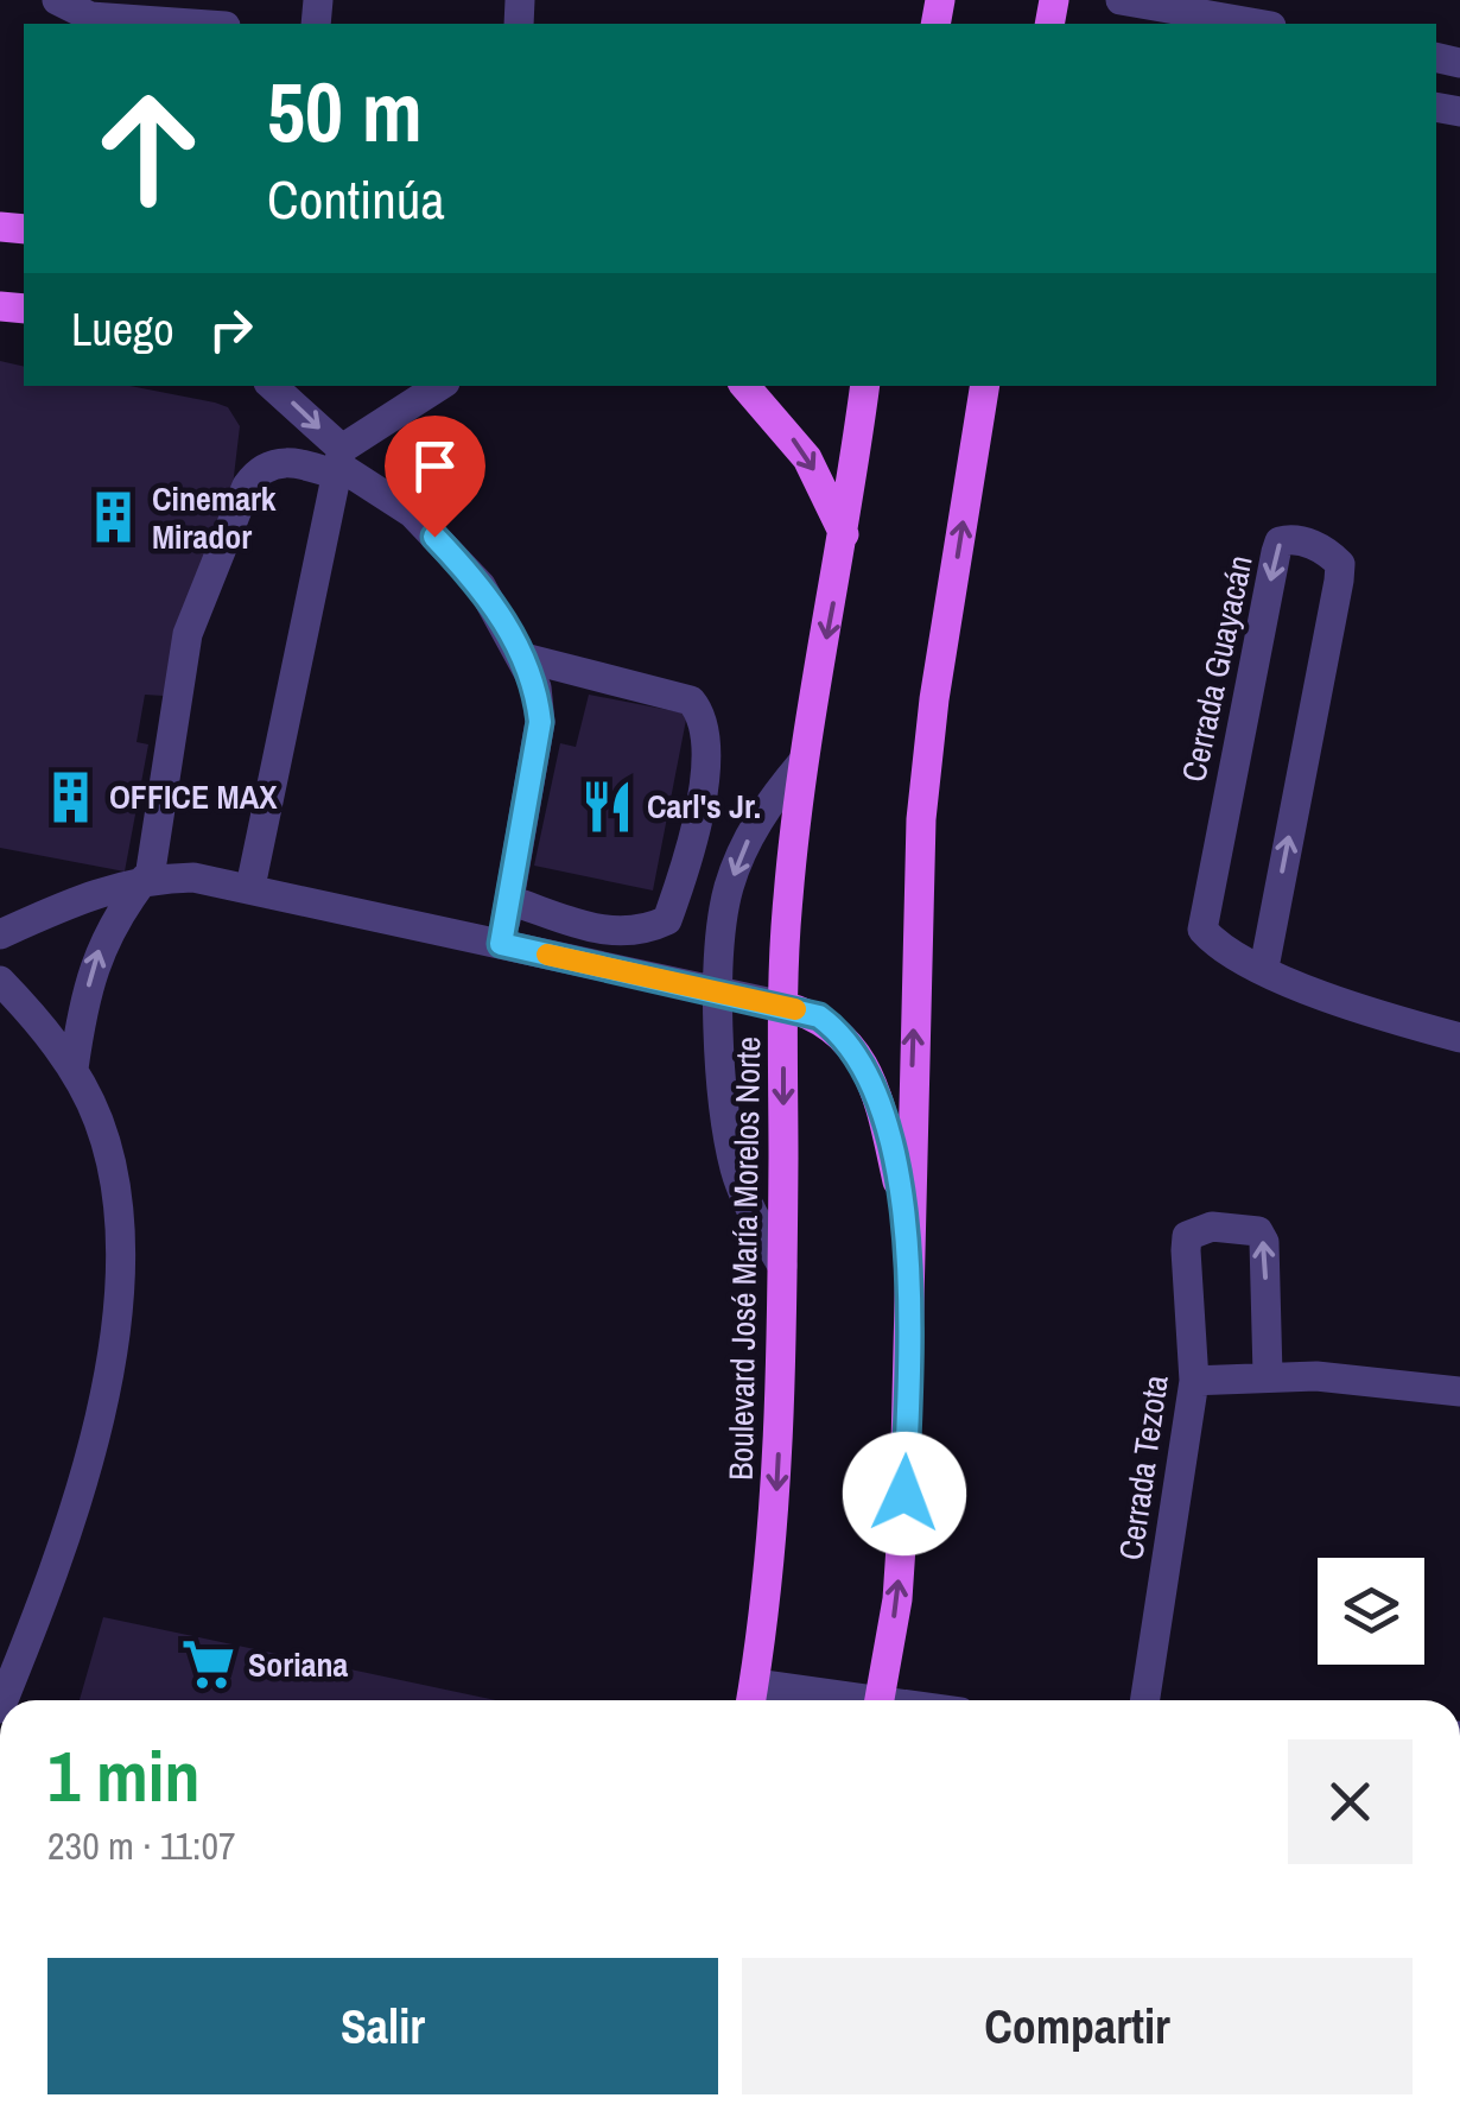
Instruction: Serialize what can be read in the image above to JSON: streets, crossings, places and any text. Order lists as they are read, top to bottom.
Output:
{
  "streets": {
    "main road": ["Boulevard José María Morelos Norte"],
    "street": ["Cerrada Guayacán", "Cerrada Tezota"]
  },
  "places": {
    "building": ["Cinemark Mirador", "OFFICE MAX"],
    "restaurant": ["Carl's Jr."],
    "supermarket": ["Soriana"]
  },
  "page": {
    "turn": ["50 m", "Continúa"],
    "then": "Luego",
    "heading": ["1 min", "230 m · 11:07"],
    "buttons": ["Salir", "Compartir"]
  }
}
